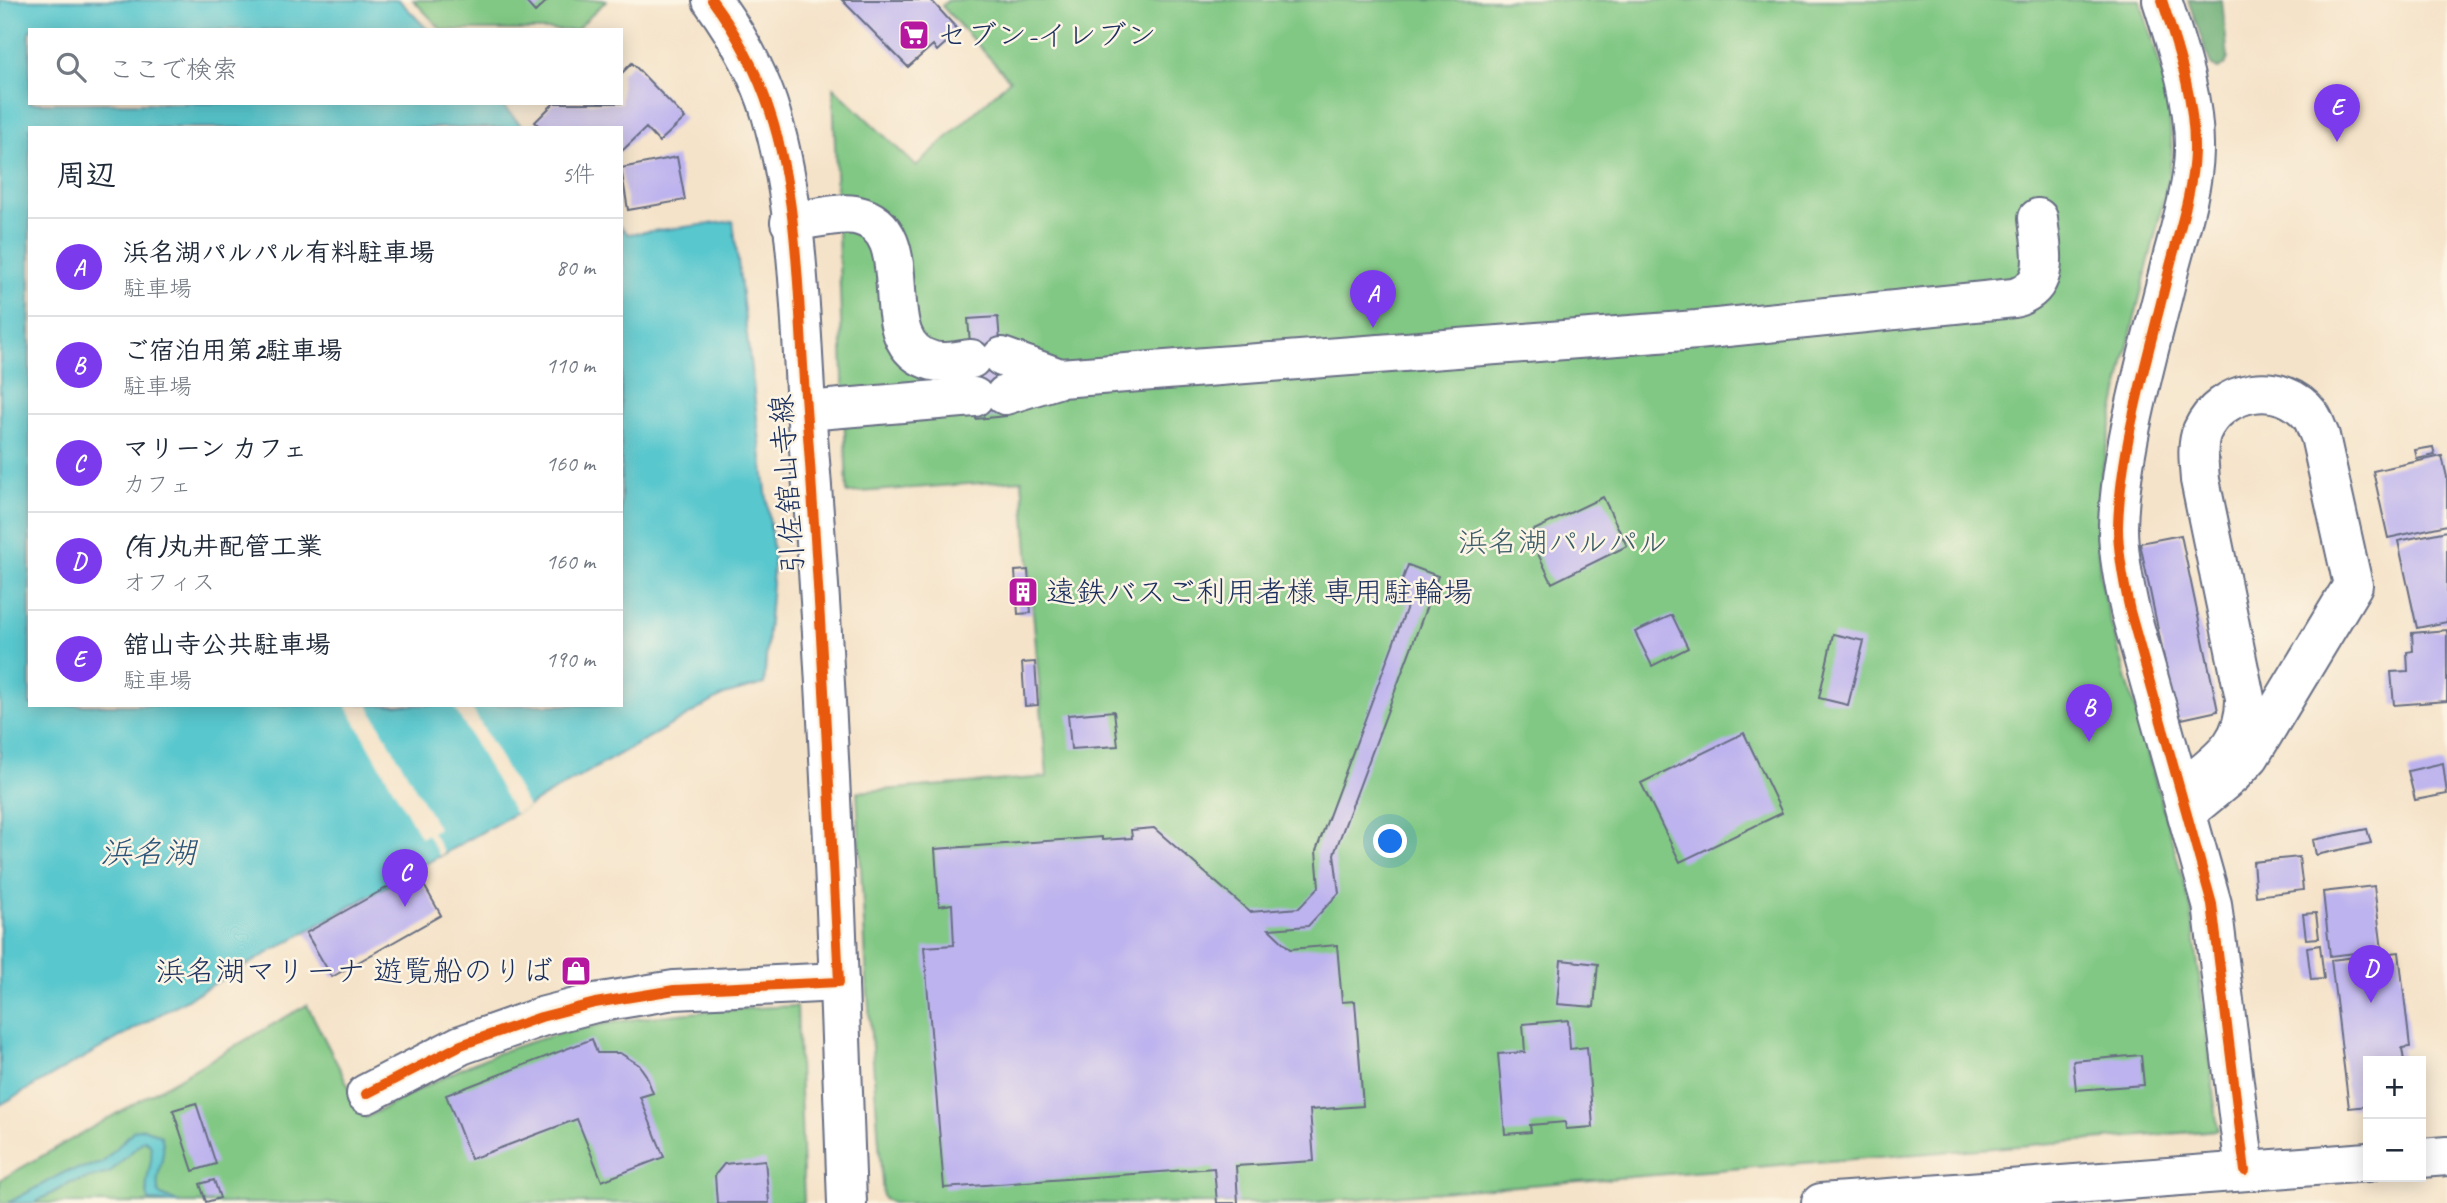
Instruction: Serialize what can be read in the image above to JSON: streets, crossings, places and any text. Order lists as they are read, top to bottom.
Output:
{
  "streets": {
    "street": ["引佐舘山寺線"]
  },
  "water": ["浜名湖"],
  "parks": ["浜名湖パルパル"],
  "places": {
    "supermarket": ["セブン-イレブン"],
    "building": ["遠鉄バスご利用者様 専用駐輪場"],
    "shop": ["浜名湖マリーナ 遊覧船のりば"]
  },
  "page": {
    "search": "ここで検索",
    "pins": [
      "E",
      "A",
      "B",
      "C",
      "D"
    ],
    "heading": ["周辺", "5件"],
    "list": [
      {
        "mark": "A",
        "name": "浜名湖パルパル有料駐車場",
        "note": "駐車場",
        "value": "80 m"
      },
      {
        "mark": "B",
        "name": "ご宿泊用第2駐車場",
        "note": "駐車場",
        "value": "110 m"
      },
      {
        "mark": "C",
        "name": "マリーン カフェ",
        "note": "カフェ",
        "value": "160 m"
      },
      {
        "mark": "D",
        "name": "(有)丸井配管工業",
        "note": "オフィス",
        "value": "160 m"
      },
      {
        "mark": "E",
        "name": "舘山寺公共駐車場",
        "note": "駐車場",
        "value": "190 m"
      }
    ],
    "map_buttons": ["+", "−"]
  }
}
